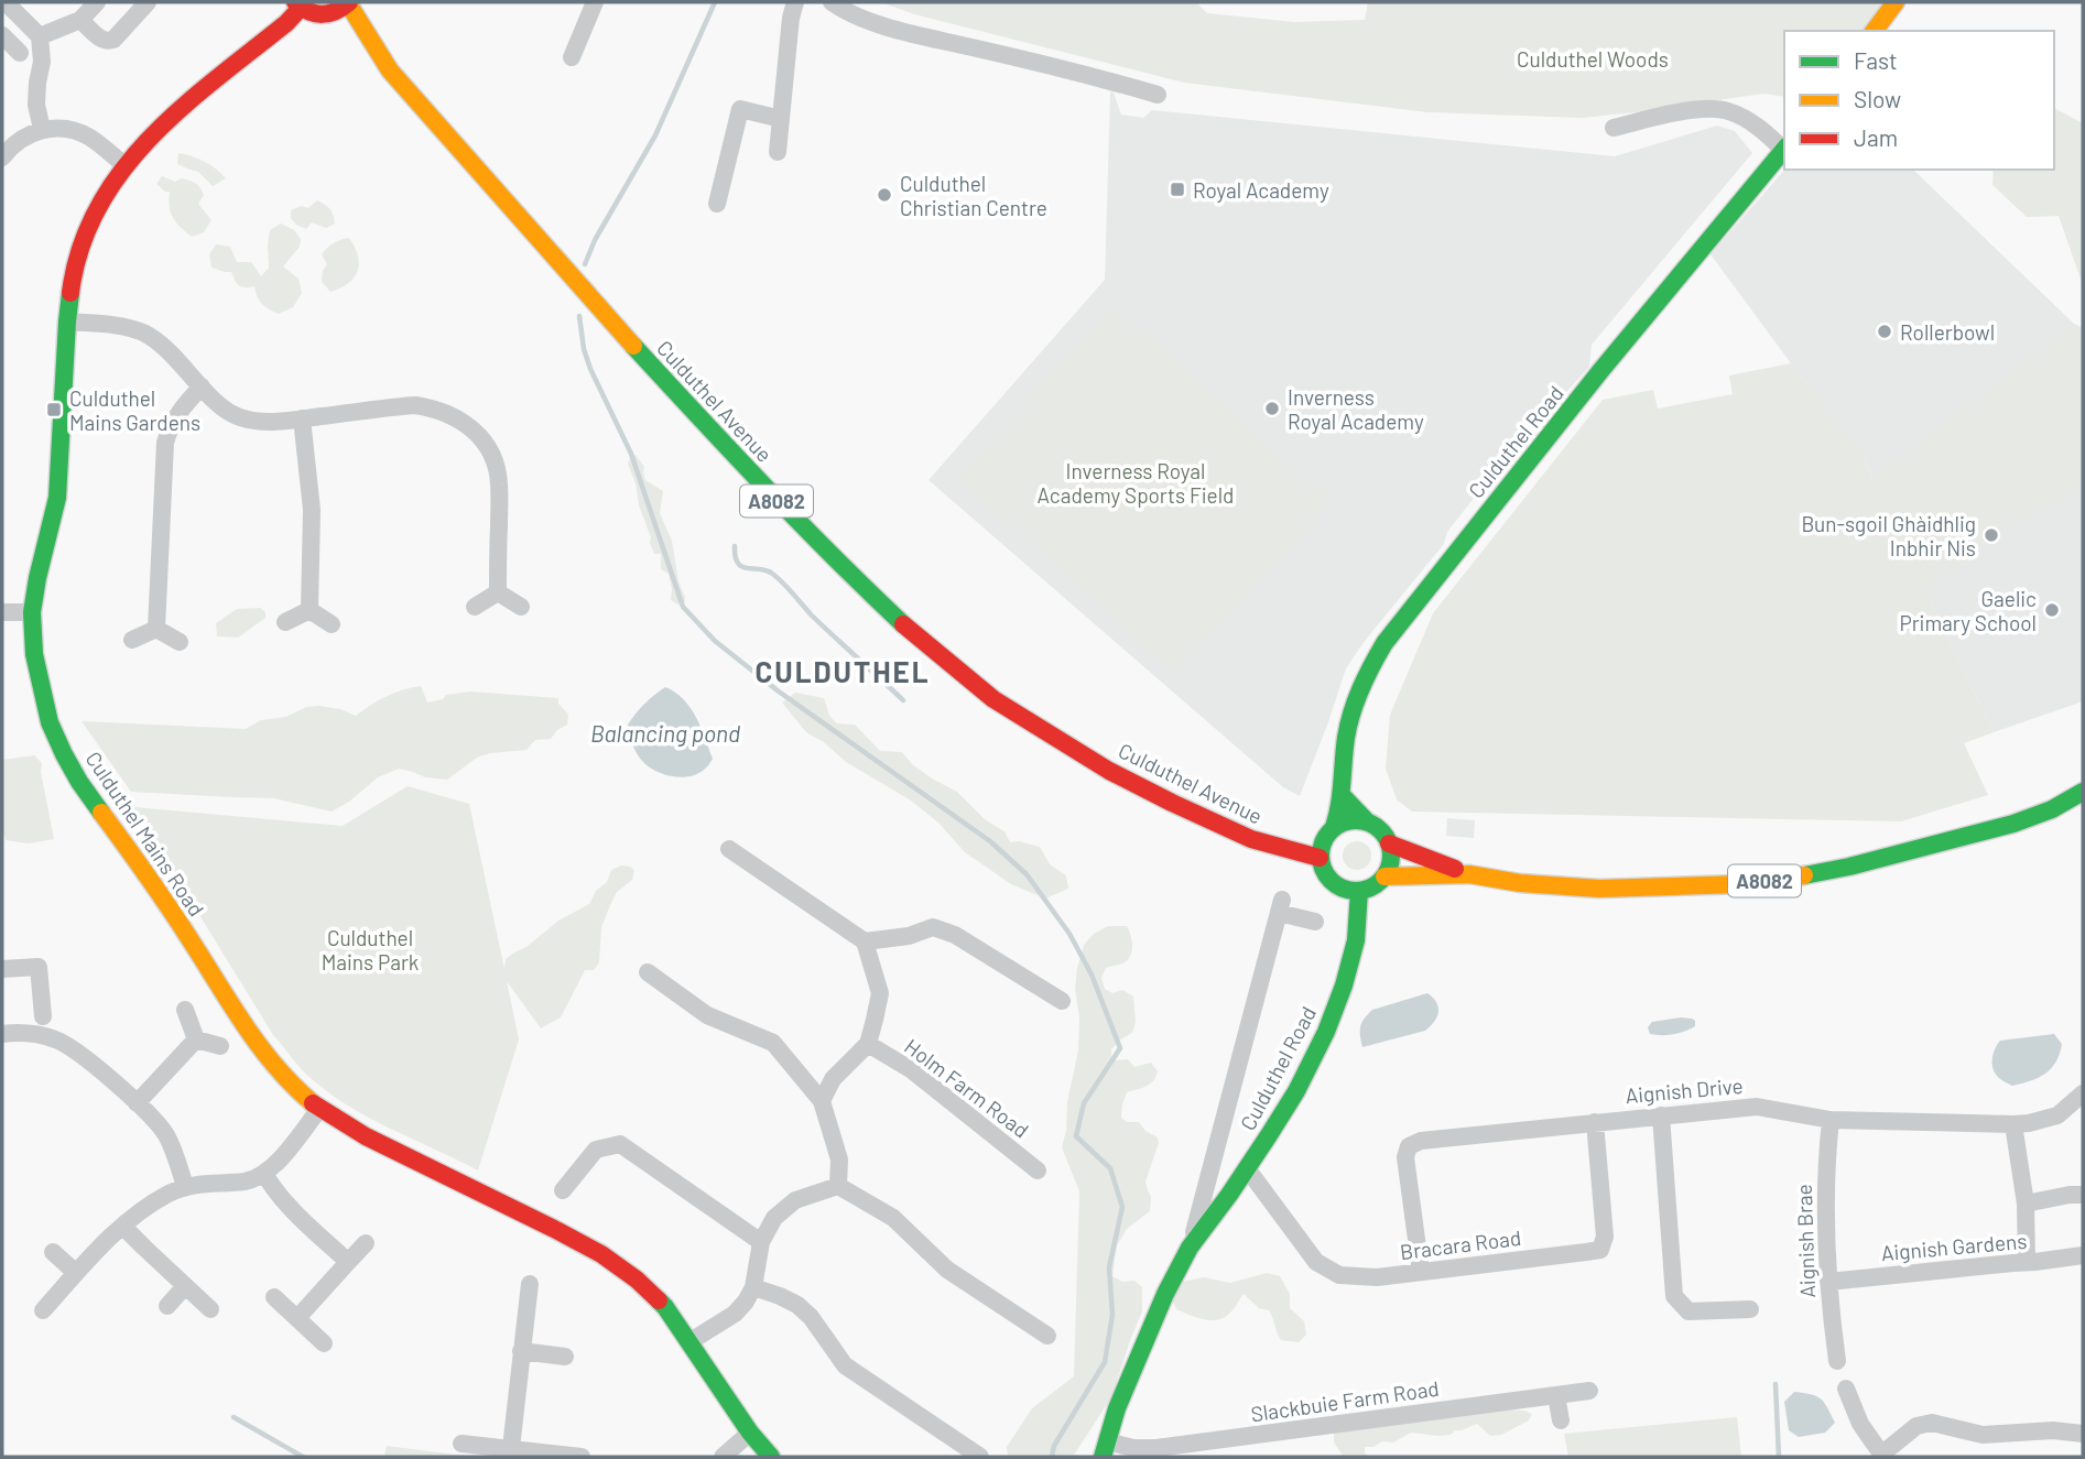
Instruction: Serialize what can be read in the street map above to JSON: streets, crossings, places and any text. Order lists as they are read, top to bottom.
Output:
{
  "streets": {
    "main road": [
      "Culduthel Avenue",
      "Culduthel Road",
      "A8082",
      "Culduthel Mains Road"
    ],
    "street": [
      "Holm Farm Road",
      "Aignish Drive",
      "Aignish Brae",
      "Bracara Road",
      "Aignish Gardens",
      "Slackbuie Farm Road"
    ]
  },
  "crossings": [
    ["Culduthel Avenue", "Culduthel Road"],
    ["Culduthel Avenue", "A8082"],
    ["Culduthel Avenue", "Culduthel Mains Road"],
    ["Culduthel Road", "A8082"],
    ["Culduthel Road", "Bracara Road"],
    ["Culduthel Road", "Slackbuie Farm Road"],
    ["Aignish Drive", "Aignish Brae"],
    ["Aignish Drive", "Bracara Road"],
    ["Aignish Drive", "Aignish Gardens"],
    ["Aignish Brae", "Aignish Gardens"]
  ],
  "districts": ["CULDUTHEL"],
  "water": ["Balancing pond"],
  "parks": ["Culduthel Woods", "Inverness Royal Academy Sports Field", "Culduthel Mains Park"],
  "places": {
    "transit": ["Royal Academy", "Culduthel Mains Gardens"],
    "other": [
      "Culduthel Christian Centre",
      "Rollerbowl",
      "Inverness Royal Academy",
      "Bun-sgoil Ghàidhlig Inbhir Nis",
      "Gaelic Primary School"
    ]
  },
  "legend": ["Fast", "Slow", "Jam"]
}
